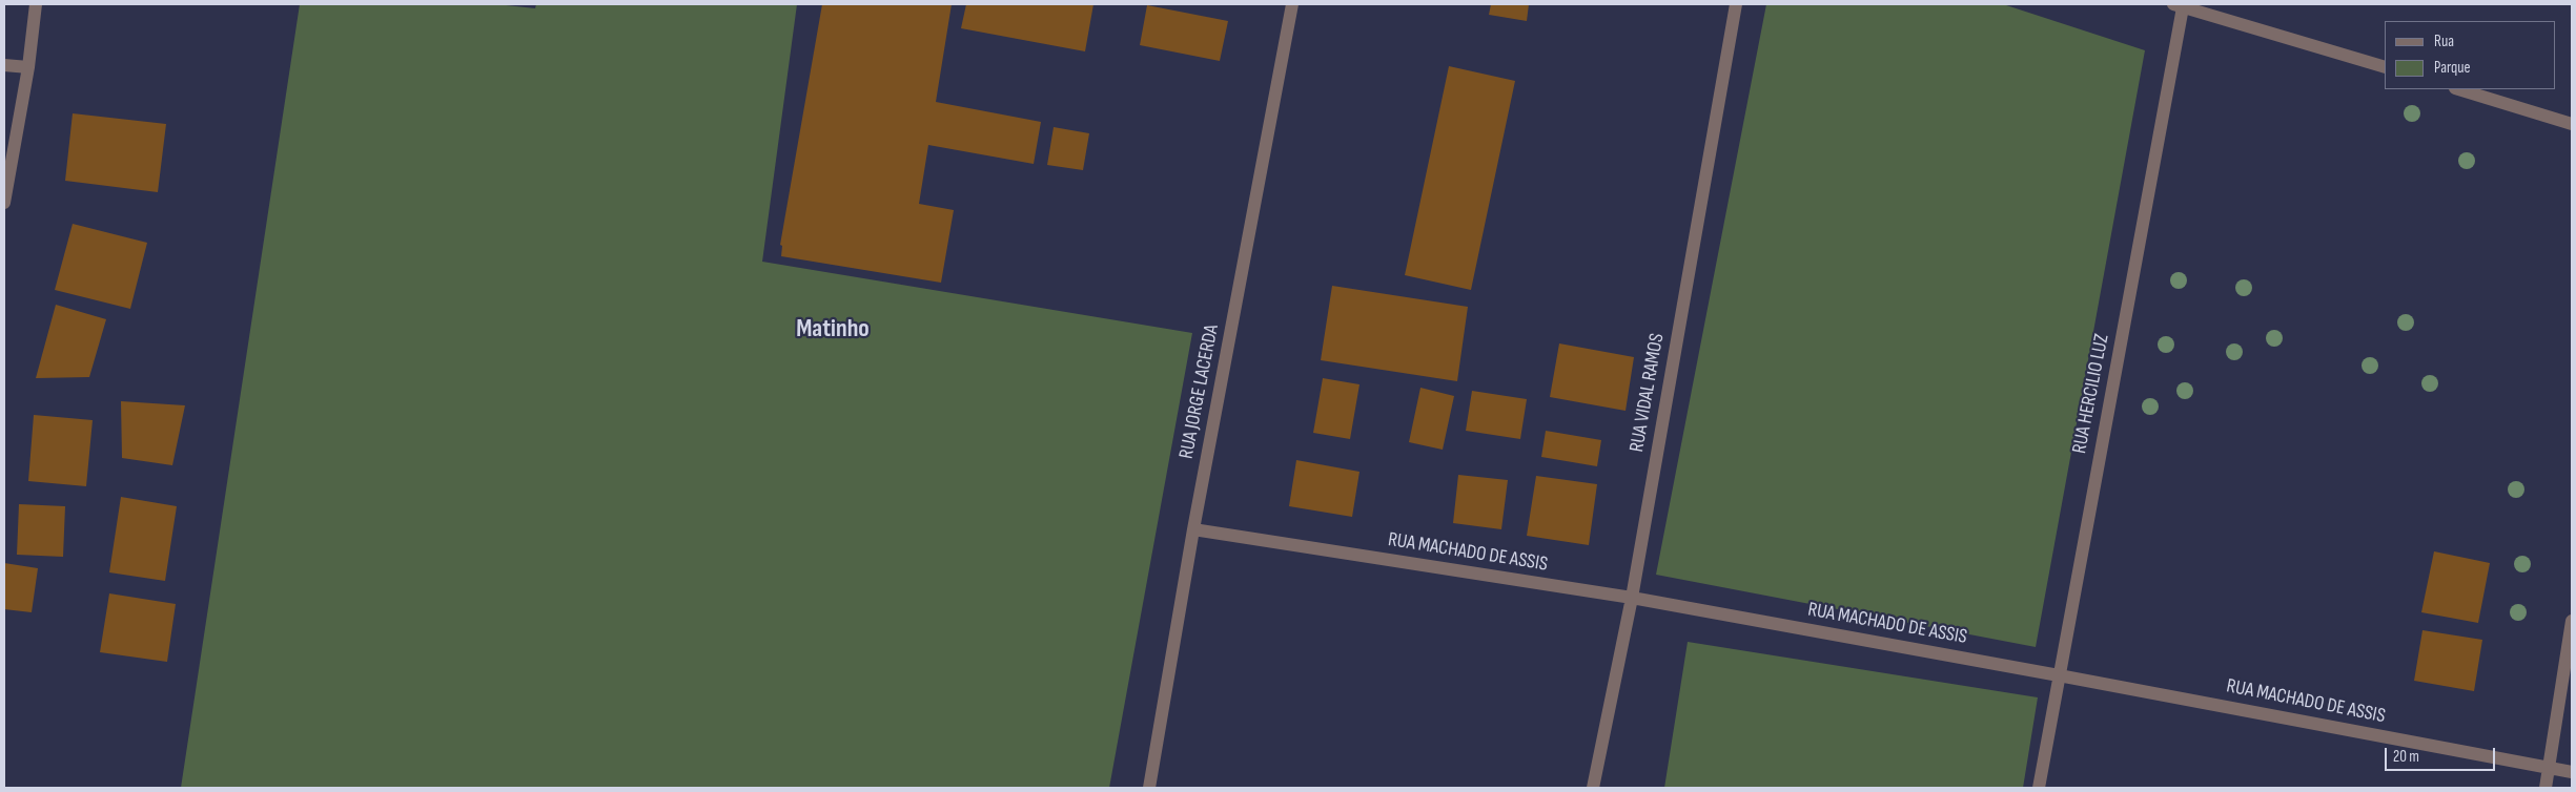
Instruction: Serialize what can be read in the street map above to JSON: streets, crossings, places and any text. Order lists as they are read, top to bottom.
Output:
{
  "streets": {
    "street": [
      "RUA JORGE LACERDA",
      "RUA VIDAL RAMOS",
      "RUA HERCILIO LUZ",
      "RUA MACHADO DE ASSIS"
    ]
  },
  "crossings": [
    ["RUA JORGE LACERDA", "RUA MACHADO DE ASSIS"],
    ["RUA VIDAL RAMOS", "RUA MACHADO DE ASSIS"],
    ["RUA HERCILIO LUZ", "RUA MACHADO DE ASSIS"]
  ],
  "districts": ["Matinho"],
  "legend": ["Rua", "Parque"],
  "scale_bar": "20 m"
}
